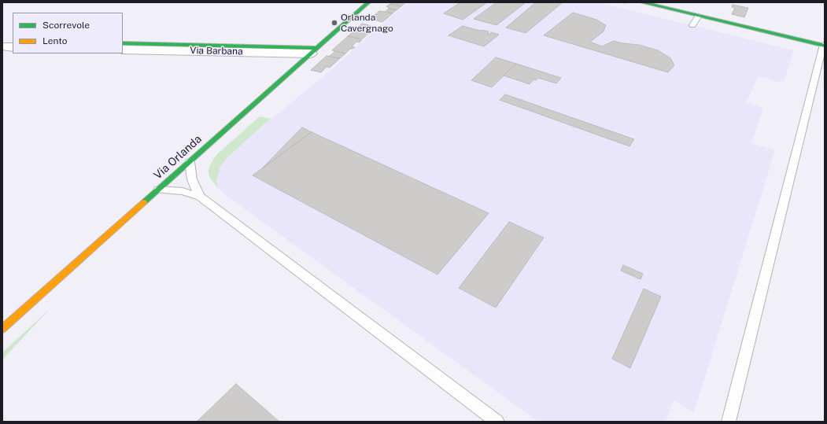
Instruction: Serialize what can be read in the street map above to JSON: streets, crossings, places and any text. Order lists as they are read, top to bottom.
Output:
{
  "streets": {
    "main road": ["Via Orlanda"],
    "street": ["Via Barbana"]
  },
  "crossings": [
    ["Via Barbana", "Via Orlanda"]
  ],
  "places": ["Orlanda Cavergnago"],
  "legend": ["Scorrevole", "Lento"]
}
